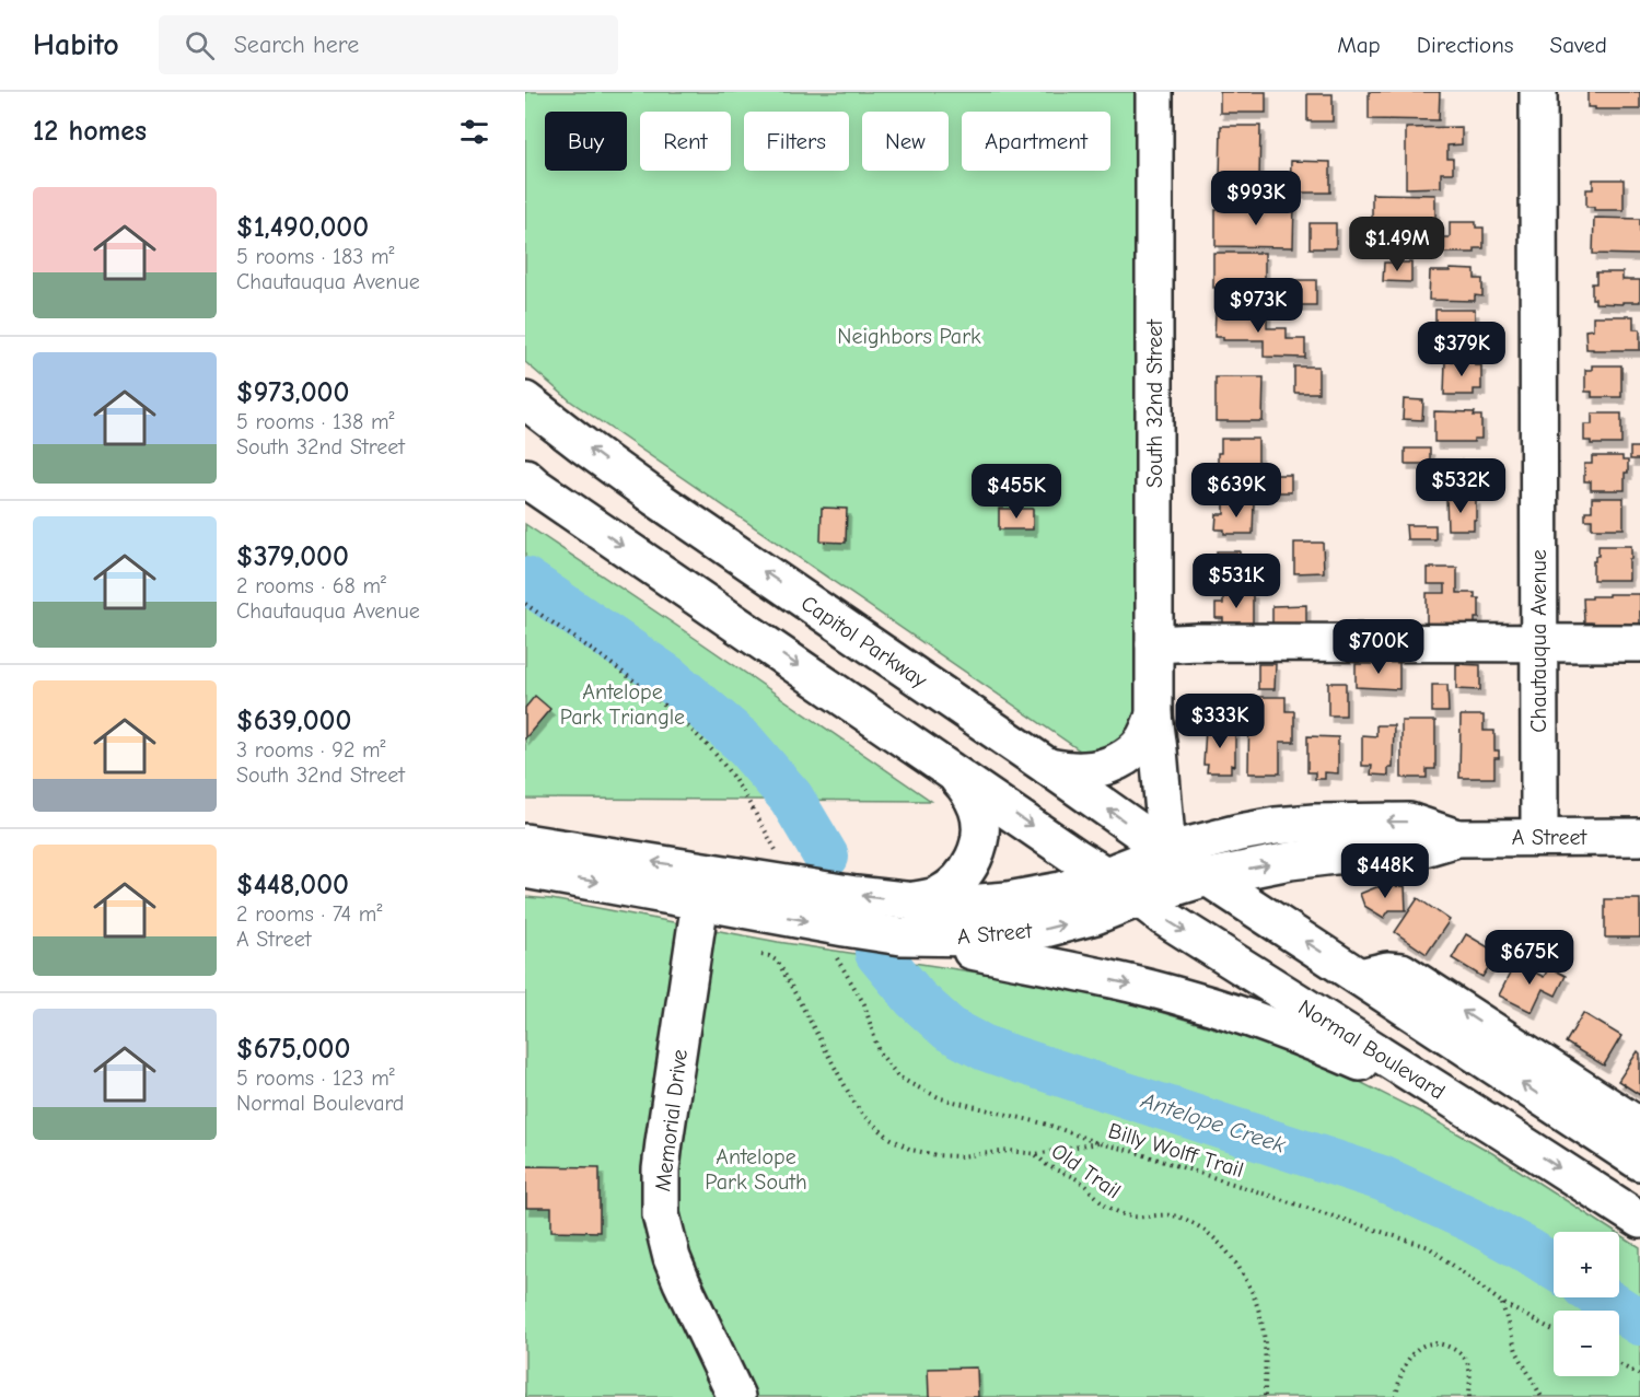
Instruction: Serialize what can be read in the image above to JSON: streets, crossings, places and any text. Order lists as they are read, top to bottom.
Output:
{
  "streets": {
    "main road": [
      "South 32nd Street",
      "Capitol Parkway",
      "Chautauqua Avenue",
      "A Street",
      "Normal Boulevard",
      "Memorial Drive"
    ],
    "path": ["Billy Wolff Trail", "Old Trail"]
  },
  "crossings": [
    ["South 32nd Street", "Capitol Parkway"],
    ["South 32nd Street", "A Street"],
    ["Capitol Parkway", "A Street"],
    ["Chautauqua Avenue", "A Street"],
    ["A Street", "Normal Boulevard"],
    ["A Street", "Memorial Drive"]
  ],
  "water": ["Antelope Creek"],
  "parks": ["Neighbors Park", "Antelope Park Triangle", "Antelope Park South"],
  "page": {
    "header": "Habito",
    "search": "Search here",
    "nav": ["Map", "Directions", "Saved"],
    "heading": "12 homes",
    "chip": [
      "Buy",
      "Rent",
      "Filters",
      "New",
      "Apartment"
    ],
    "list": [
      {
        "name": "$1,490,000",
        "note": "5 rooms · 183 m² · Chautauqua Avenue"
      },
      {
        "name": "$973,000",
        "note": "5 rooms · 138 m² · South 32nd Street"
      },
      {
        "name": "$379,000",
        "note": "2 rooms · 68 m² · Chautauqua Avenue"
      },
      {
        "name": "$639,000",
        "note": "3 rooms · 92 m² · South 32nd Street"
      },
      {
        "name": "$448,000",
        "note": "2 rooms · 74 m² · A Street"
      },
      {
        "name": "$675,000",
        "note": "5 rooms · 123 m² · Normal Boulevard"
      }
    ],
    "price": [
      "$993K",
      "$1.49M",
      "$973K",
      "$379K",
      "$532K",
      "$639K",
      "$455K",
      "$531K",
      "$700K",
      "$333K",
      "$448K",
      "$675K"
    ],
    "map_buttons": ["+", "−"]
  }
}
